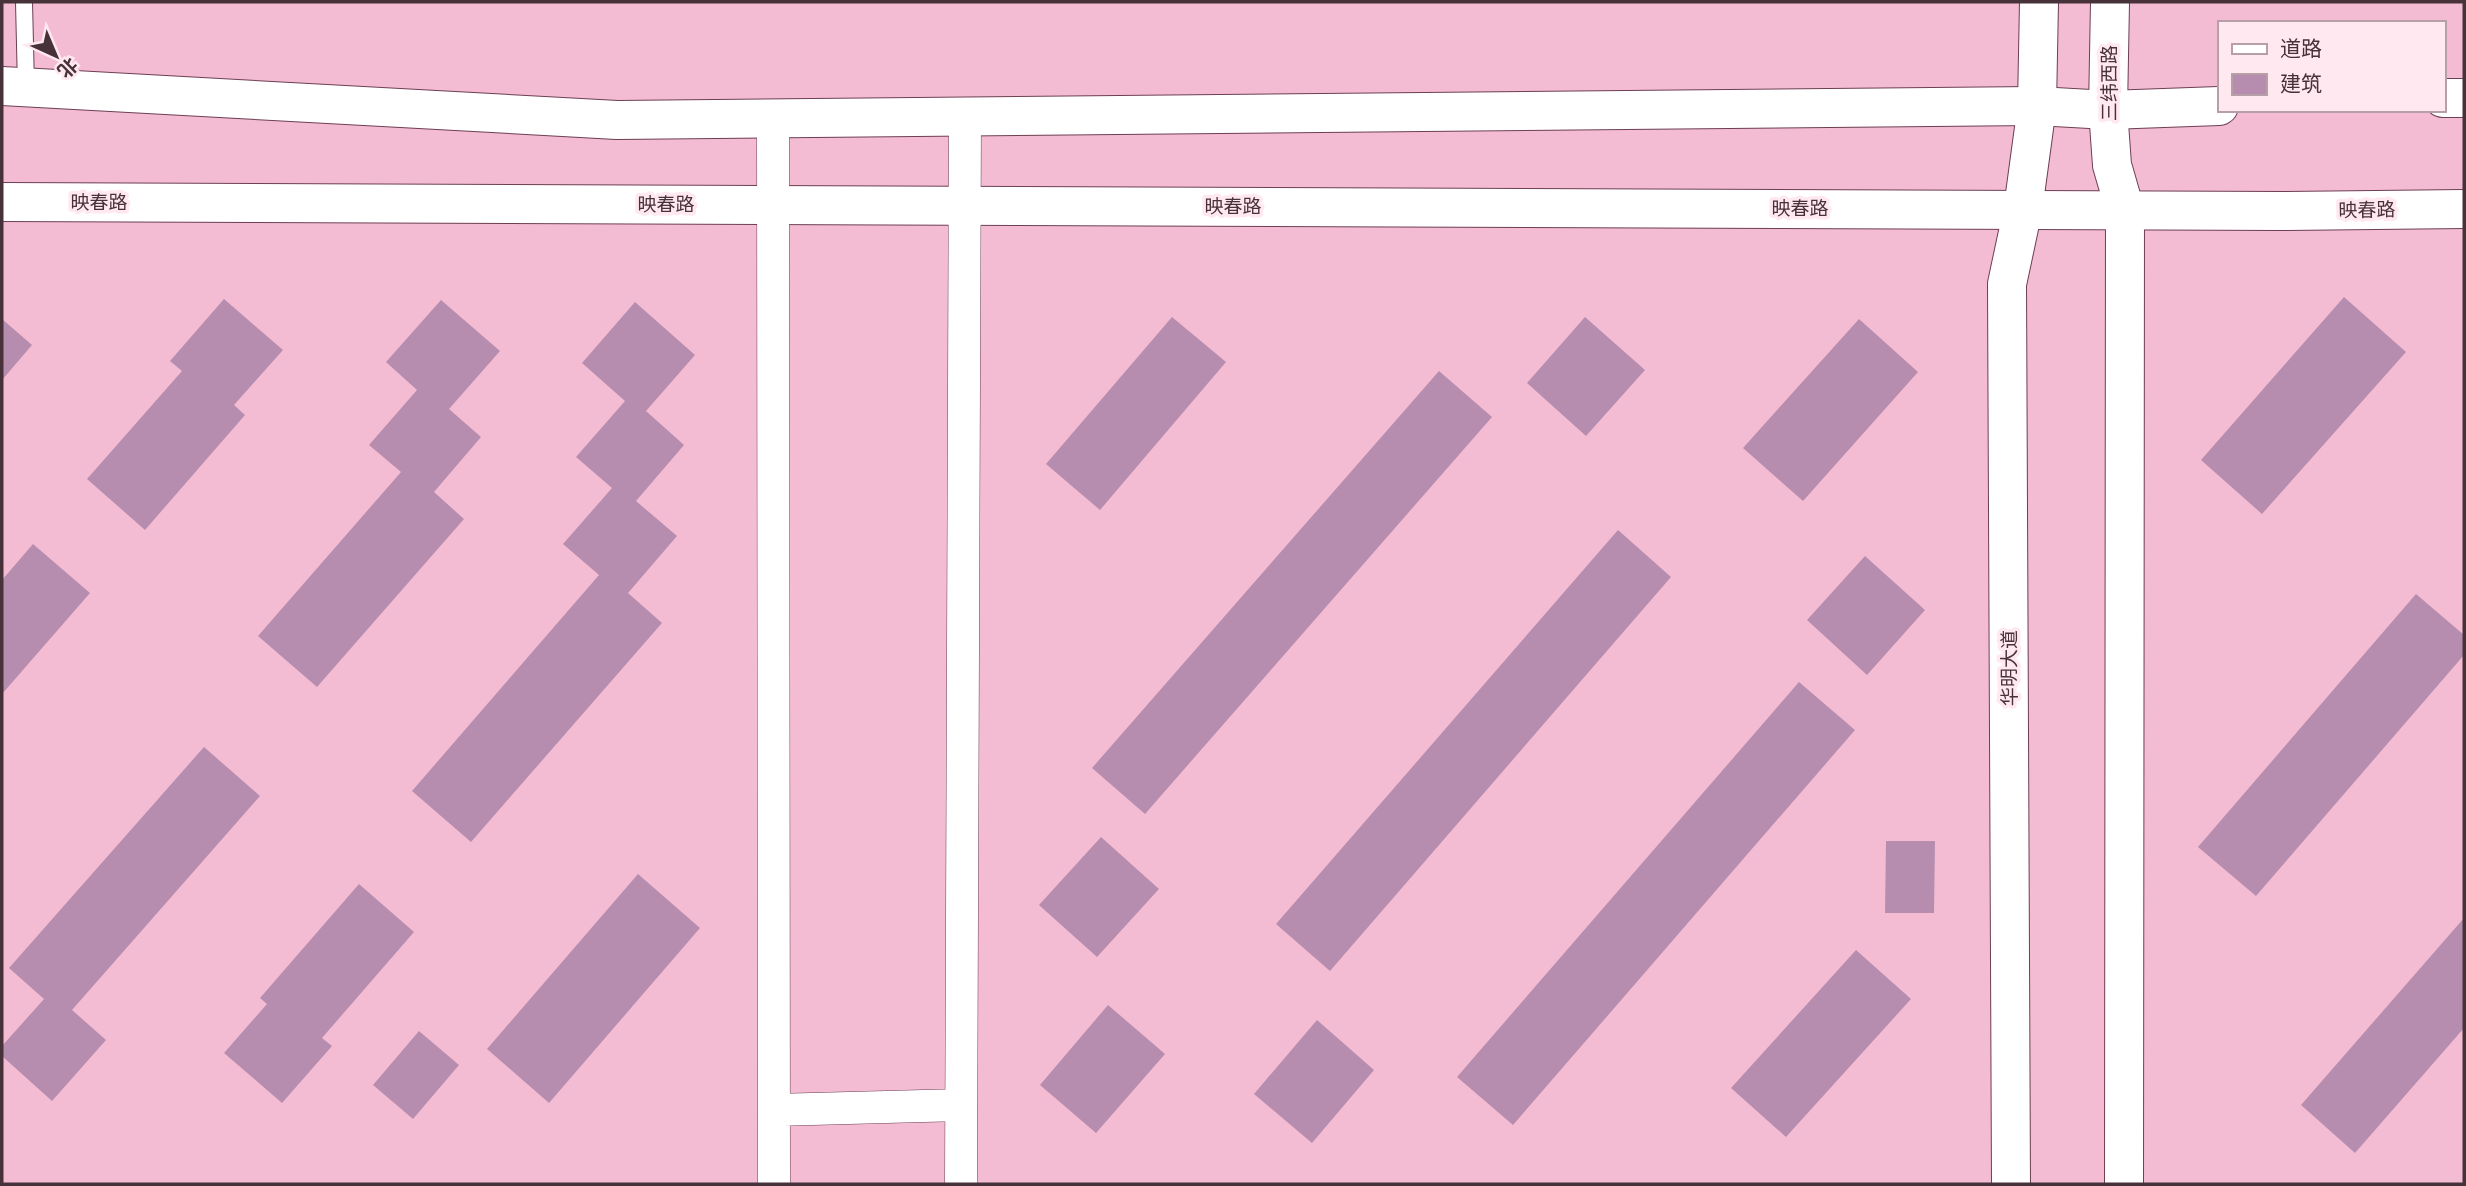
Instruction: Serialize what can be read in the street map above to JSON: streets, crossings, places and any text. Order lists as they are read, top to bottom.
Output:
{
  "streets": {
    "main road": ["三纬西路", "映春路", "华明大道"]
  },
  "crossings": [
    ["三纬西路", "映春路"],
    ["映春路", "华明大道"]
  ],
  "legend": ["道路", "建筑"],
  "north": "bottom right"
}
